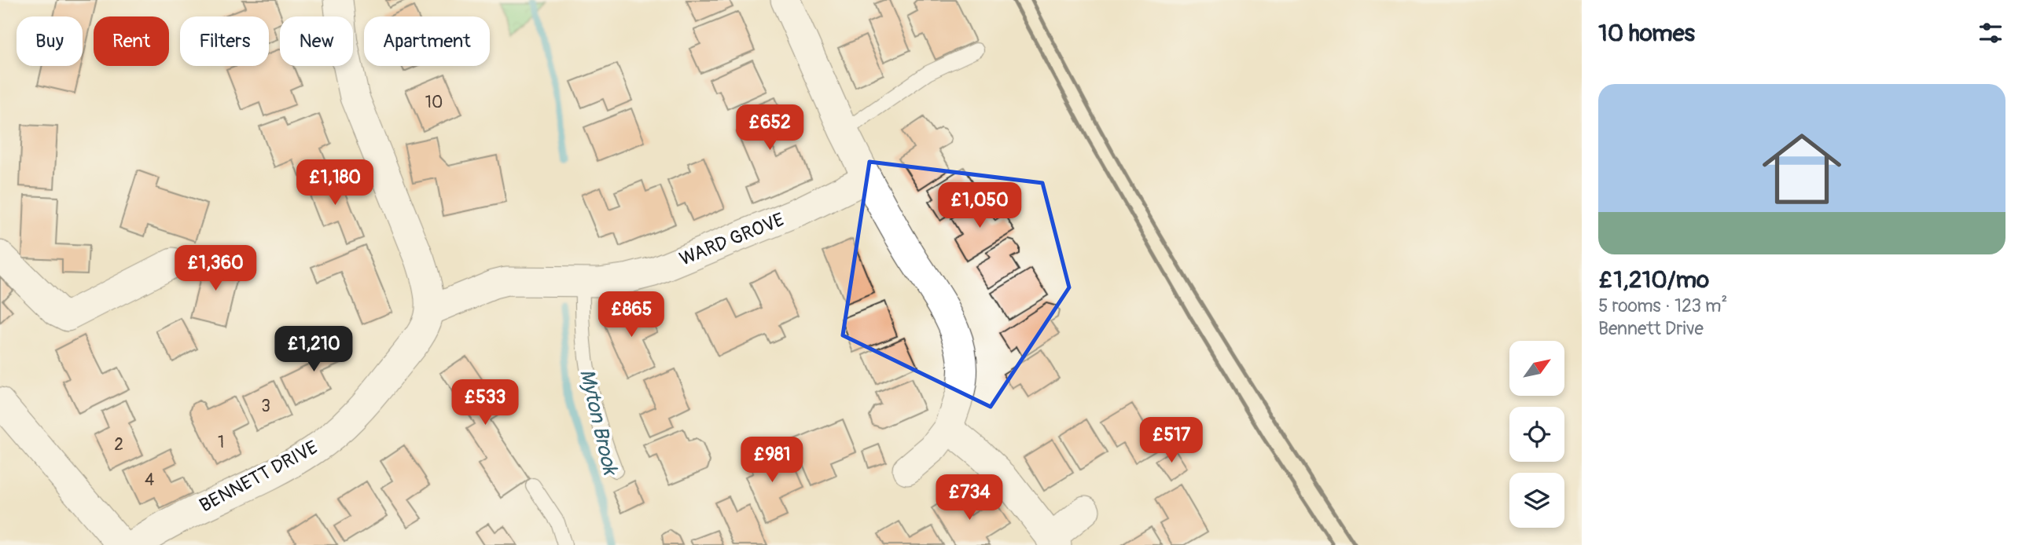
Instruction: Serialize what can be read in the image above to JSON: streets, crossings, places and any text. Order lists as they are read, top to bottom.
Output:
{
  "streets": {
    "street": ["WARD GROVE", "BENNETT DRIVE"]
  },
  "crossings": [
    ["WARD GROVE", "BENNETT DRIVE"]
  ],
  "water": ["Myton Brook"],
  "house_numbers": [
    "10",
    "3",
    "1",
    "2",
    "4"
  ],
  "north": "top right",
  "page": {
    "heading": "10 homes",
    "chip": [
      "Buy",
      "Rent",
      "Filters",
      "New",
      "Apartment"
    ],
    "list": [
      {
        "name": "£1,210/mo",
        "note": "5 rooms · 123 m² · Bennett Drive"
      }
    ],
    "price": [
      "£652",
      "£1,180",
      "£1,050",
      "£1,360",
      "£865",
      "£1,210",
      "£533",
      "£517",
      "£981",
      "£734"
    ]
  }
}
